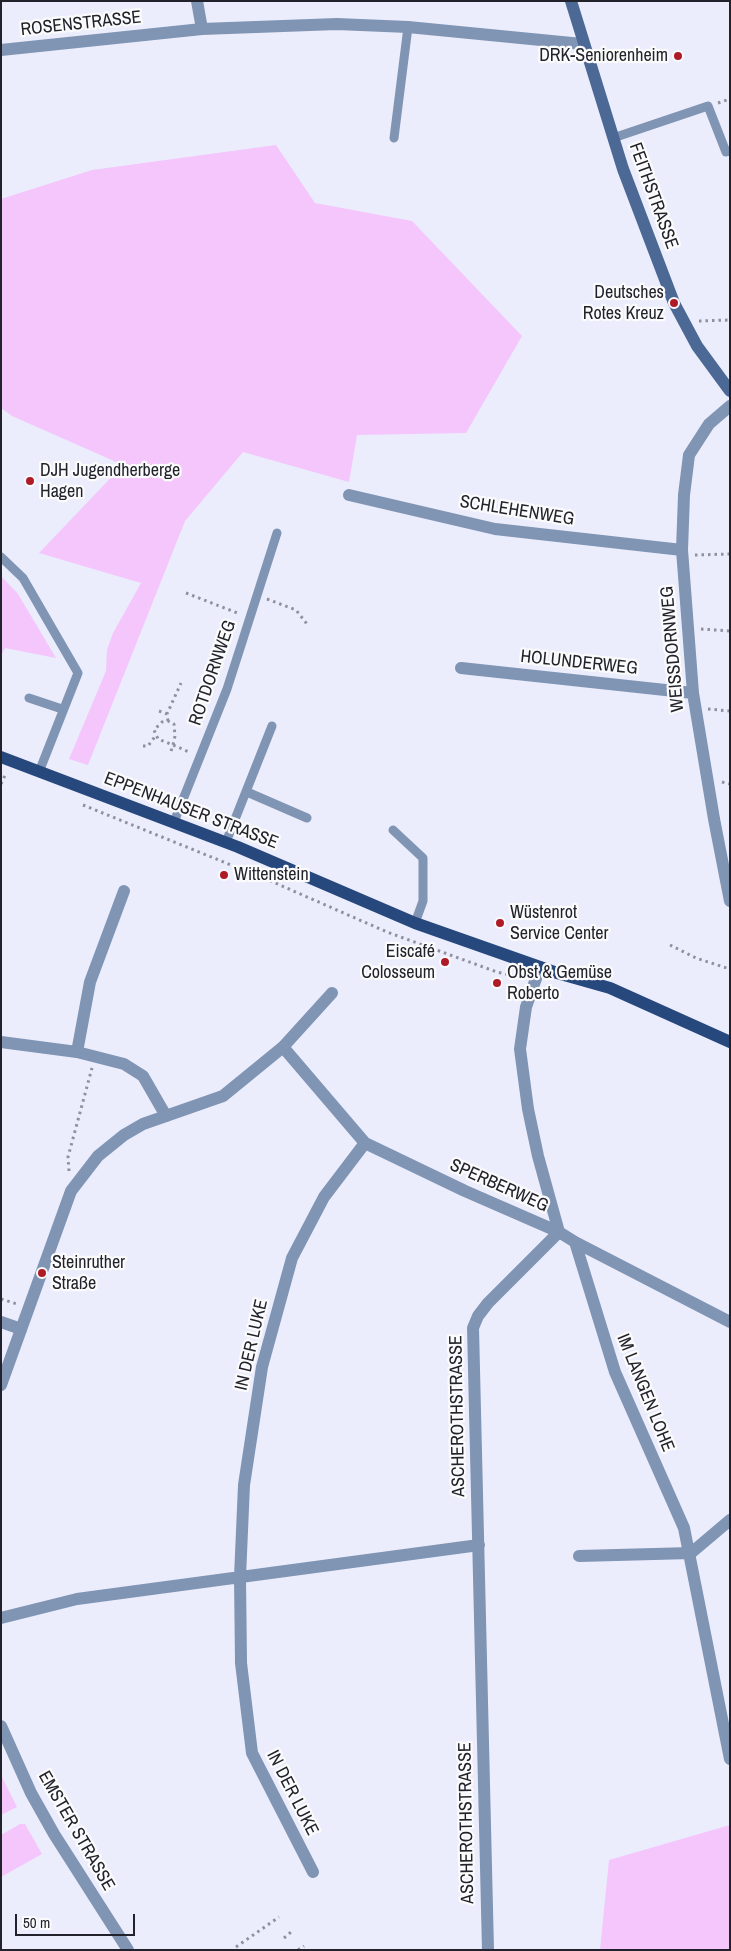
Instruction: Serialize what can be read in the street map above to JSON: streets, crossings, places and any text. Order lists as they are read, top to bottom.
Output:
{
  "streets": {
    "main road": ["FEITHSTRASSE", "EPPENHAUSER STRASSE"],
    "street": [
      "ROSENSTRASSE",
      "SCHLEHENWEG",
      "WEISSDORNWEG",
      "HOLUNDERWEG",
      "SPERBERWEG",
      "IN DER LUKE",
      "IM LANGEN LOHE",
      "ASCHEROTHSTRASSE",
      "EMSTER STRASSE"
    ],
    "lane": ["ROTDORNWEG"]
  },
  "crossings": [
    ["ROSENSTRASSE", "FEITHSTRASSE"],
    ["SCHLEHENWEG", "WEISSDORNWEG"],
    ["WEISSDORNWEG", "HOLUNDERWEG"],
    ["ROTDORNWEG", "EPPENHAUSER STRASSE"],
    ["SPERBERWEG", "IN DER LUKE"],
    ["SPERBERWEG", "IM LANGEN LOHE"],
    ["SPERBERWEG", "ASCHEROTHSTRASSE"]
  ],
  "places": [
    "DRK-Seniorenheim",
    "Deutsches Rotes Kreuz",
    "DJH Jugendherberge Hagen",
    "Wittenstein",
    "Wüstenrot Service Center",
    "Eiscafé Colosseum",
    "Obst & Gemüse Roberto",
    "Steinruther Straße"
  ],
  "scale_bar": "50 m"
}
